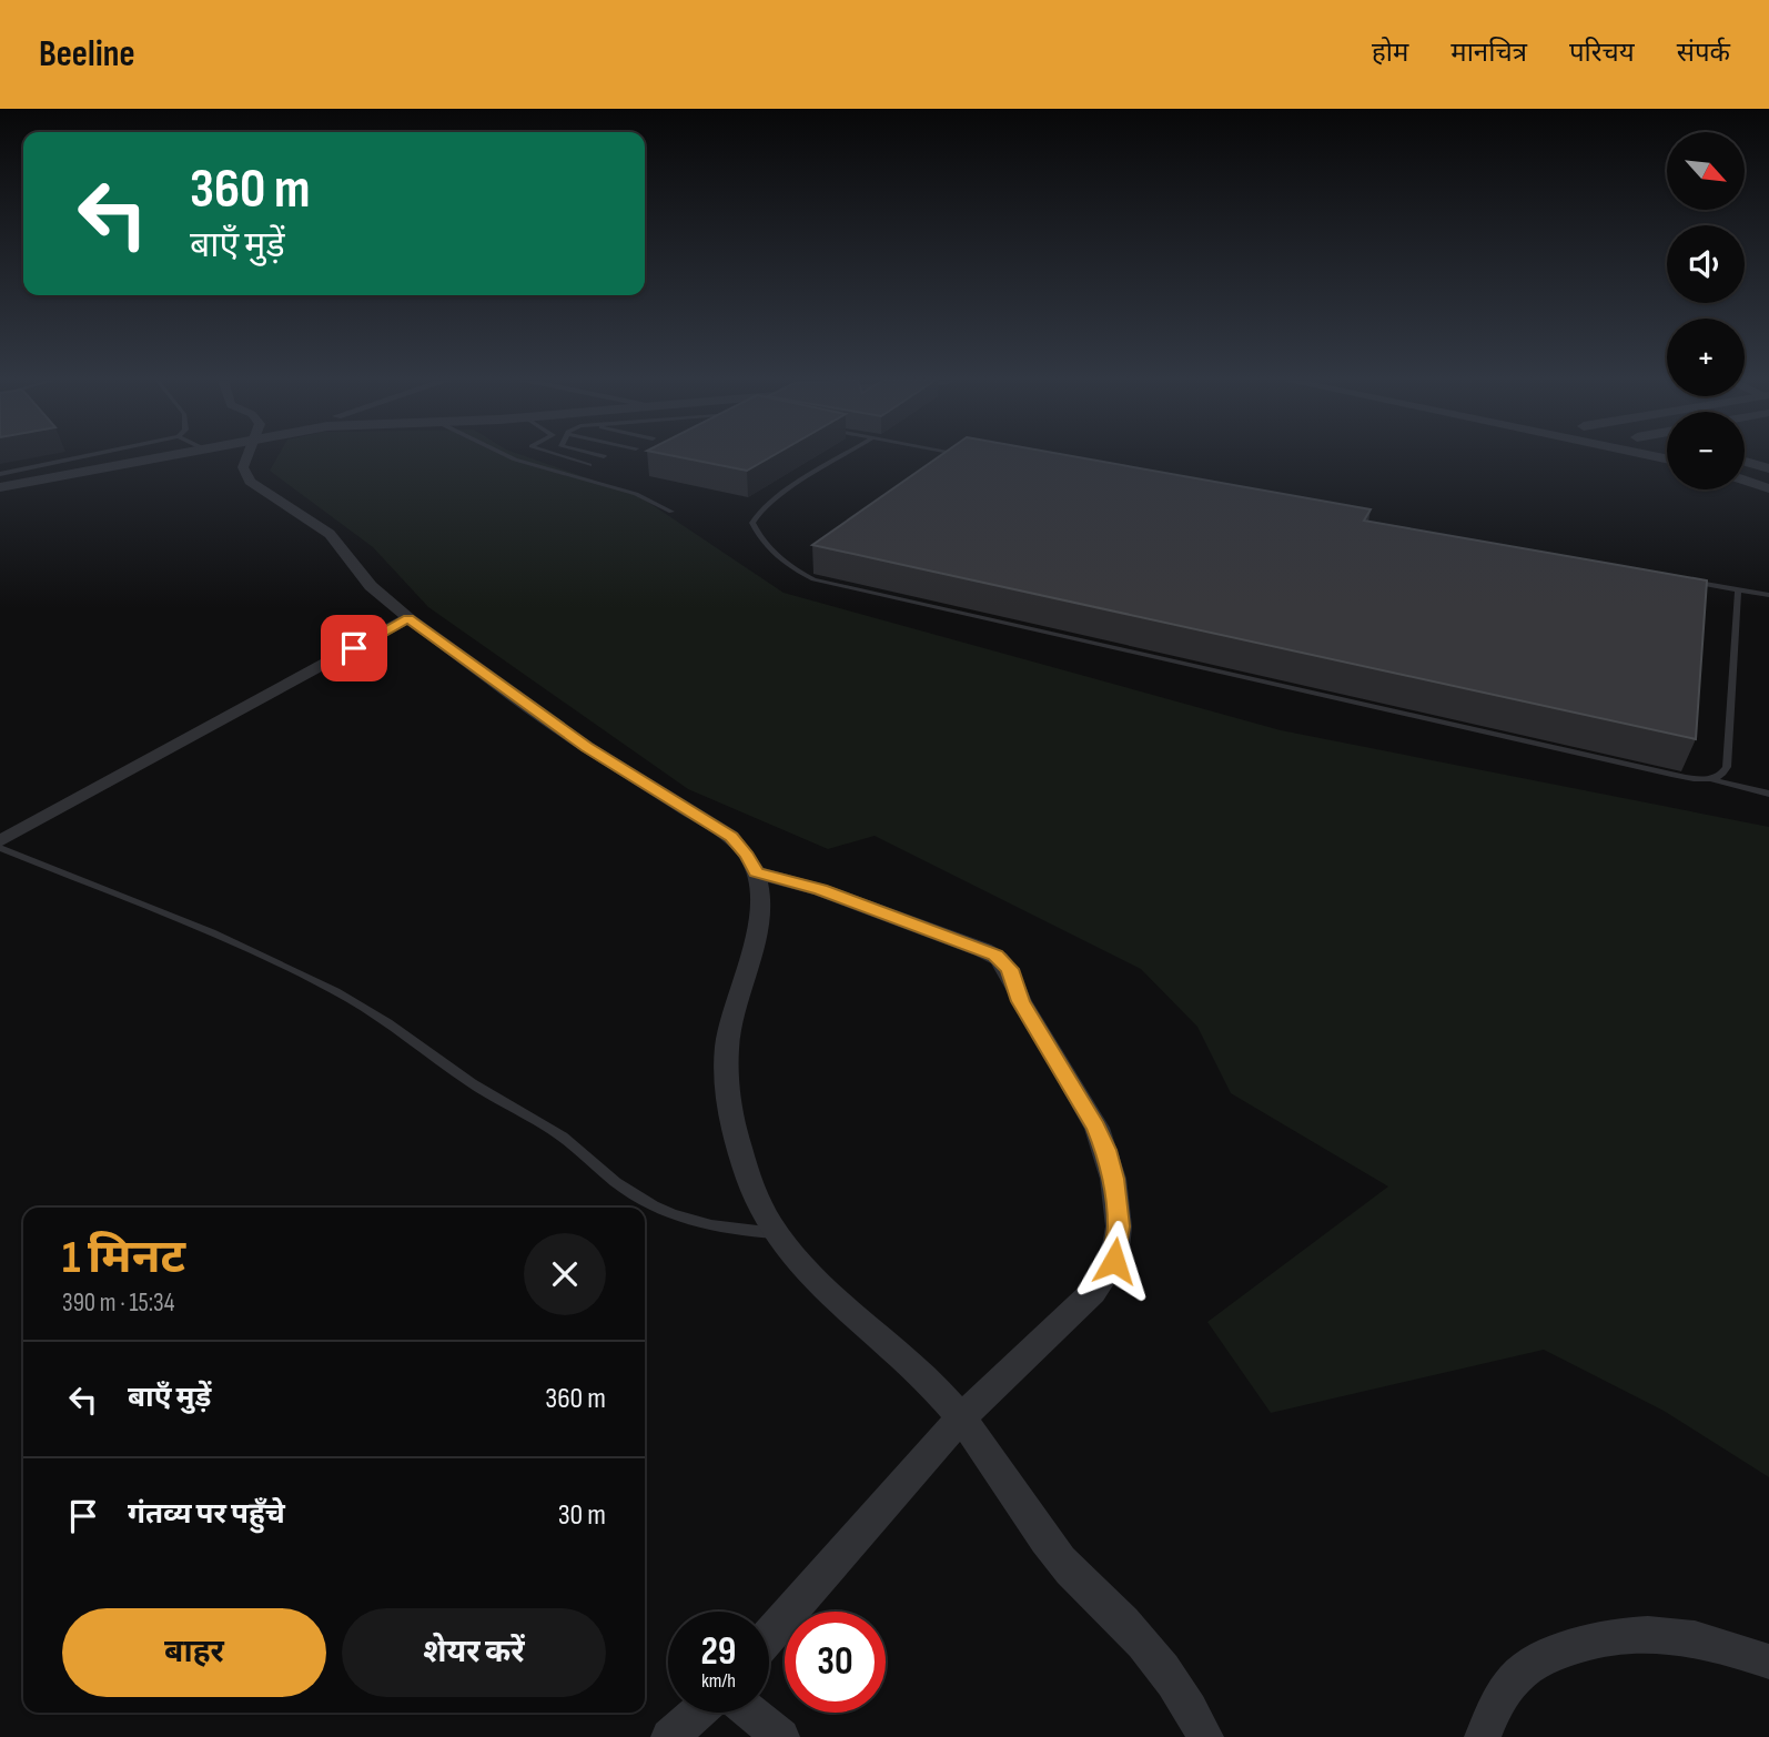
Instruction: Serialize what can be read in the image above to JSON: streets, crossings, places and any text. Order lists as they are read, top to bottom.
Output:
{
  "north": "bottom right",
  "page": {
    "header": "Beeline",
    "nav": [
      "होम",
      "मानचित्र",
      "परिचय",
      "संपर्क"
    ],
    "map_buttons": ["+", "−"],
    "turn": ["360 m", "बाएँ मुड़ें"],
    "heading": ["1 मिनट", "390 m · 15:34"],
    "list": [
      {
        "name": "बाएँ मुड़ें",
        "value": "360 m"
      },
      {
        "name": "गंतव्य पर पहुँचे",
        "value": "30 m"
      }
    ],
    "buttons": ["बाहर", "शेयर करें"],
    "speed": "29 km/h",
    "limit": "30"
  }
}
